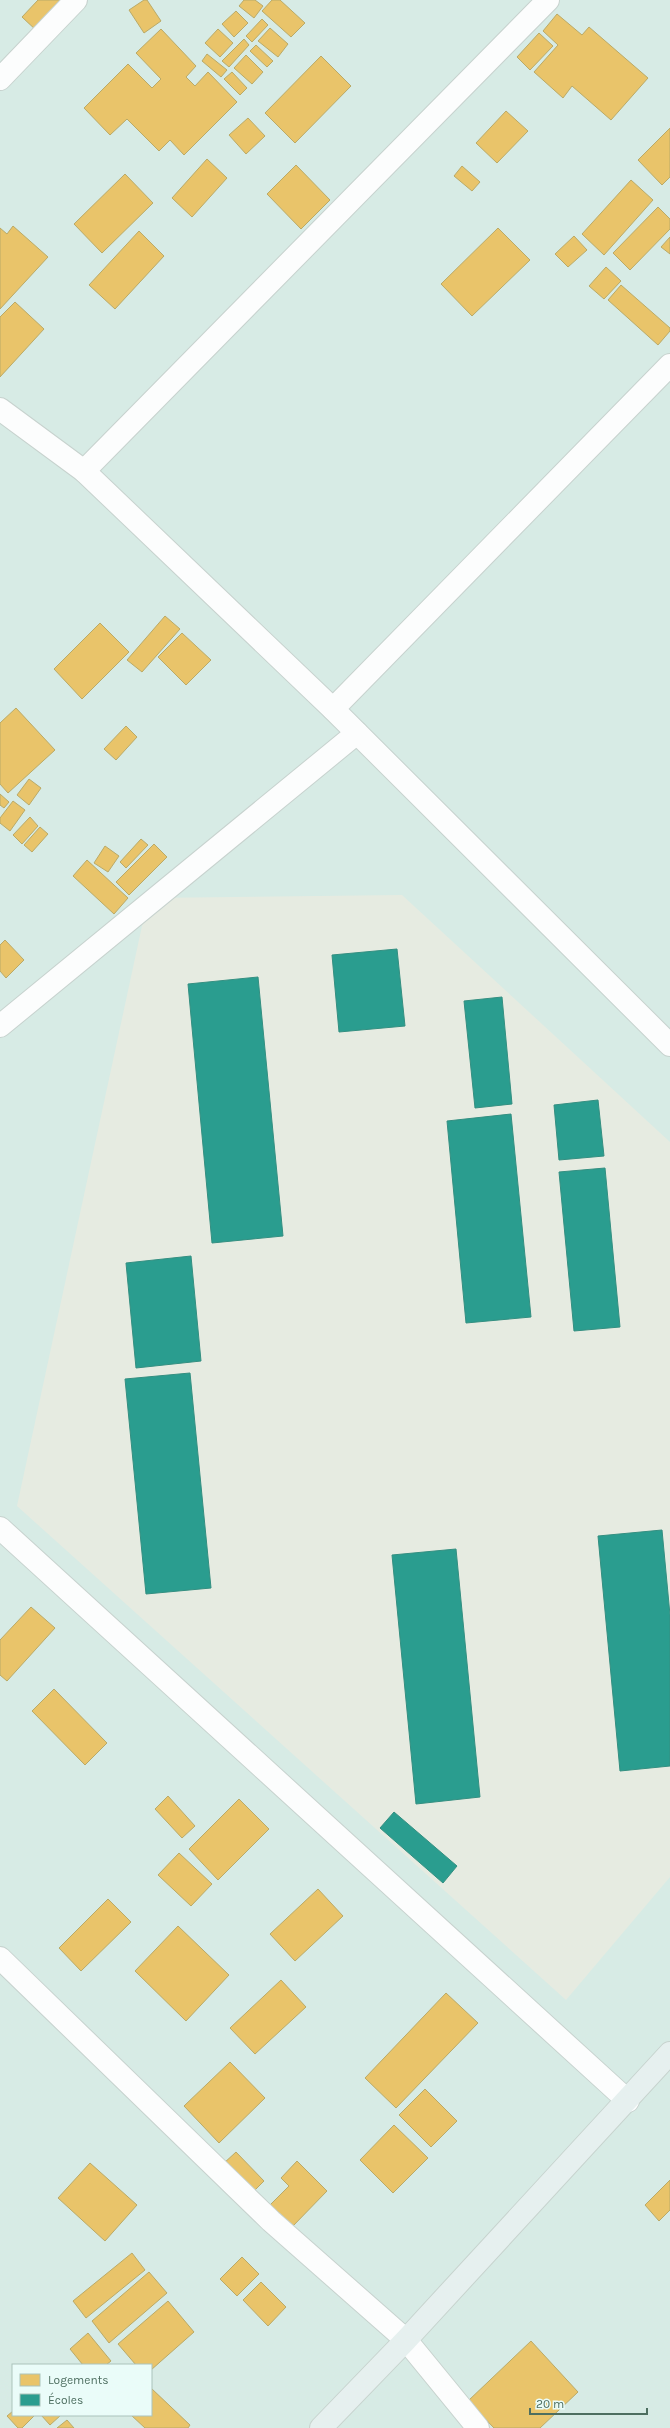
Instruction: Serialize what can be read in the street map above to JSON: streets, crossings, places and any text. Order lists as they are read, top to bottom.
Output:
{
  "legend": ["Logements", "Écoles"],
  "scale_bar": "20 m"
}
